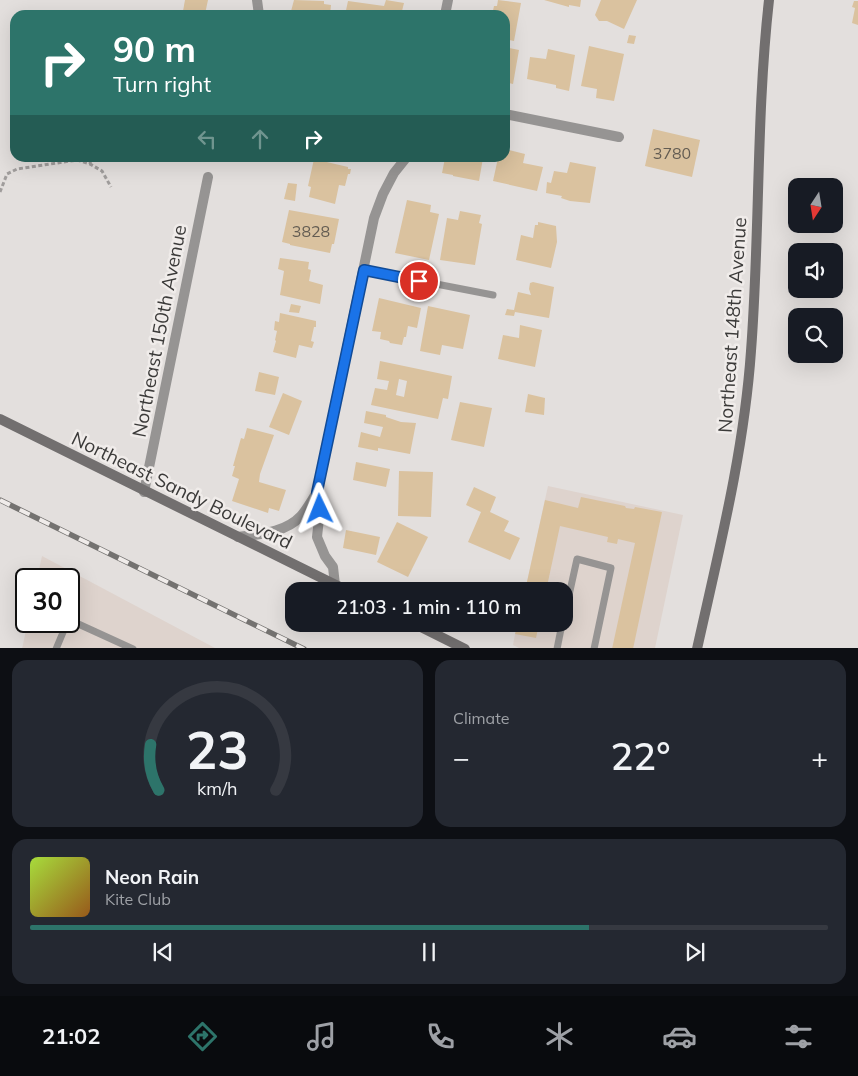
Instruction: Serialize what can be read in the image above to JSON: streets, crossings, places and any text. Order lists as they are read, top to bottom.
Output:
{
  "streets": {
    "main road": ["Northeast 148th Avenue", "Northeast Sandy Boulevard"],
    "street": ["Northeast 150th Avenue"]
  },
  "crossings": [
    ["Northeast 150th Avenue", "Northeast Sandy Boulevard"]
  ],
  "house_numbers": ["3780", "3828"],
  "north": "bottom",
  "page": {
    "turn": ["90 m", "Turn right"],
    "limit": "30",
    "trip": "21:03 · 1 min · 110 m",
    "tile": "Climate",
    "heat": ["−", "22°", "+"],
    "song": ["Neon Rain", "Kite Club"],
    "tabs": "21:02",
    "gauge": ["23", "km/h"]
  }
}
